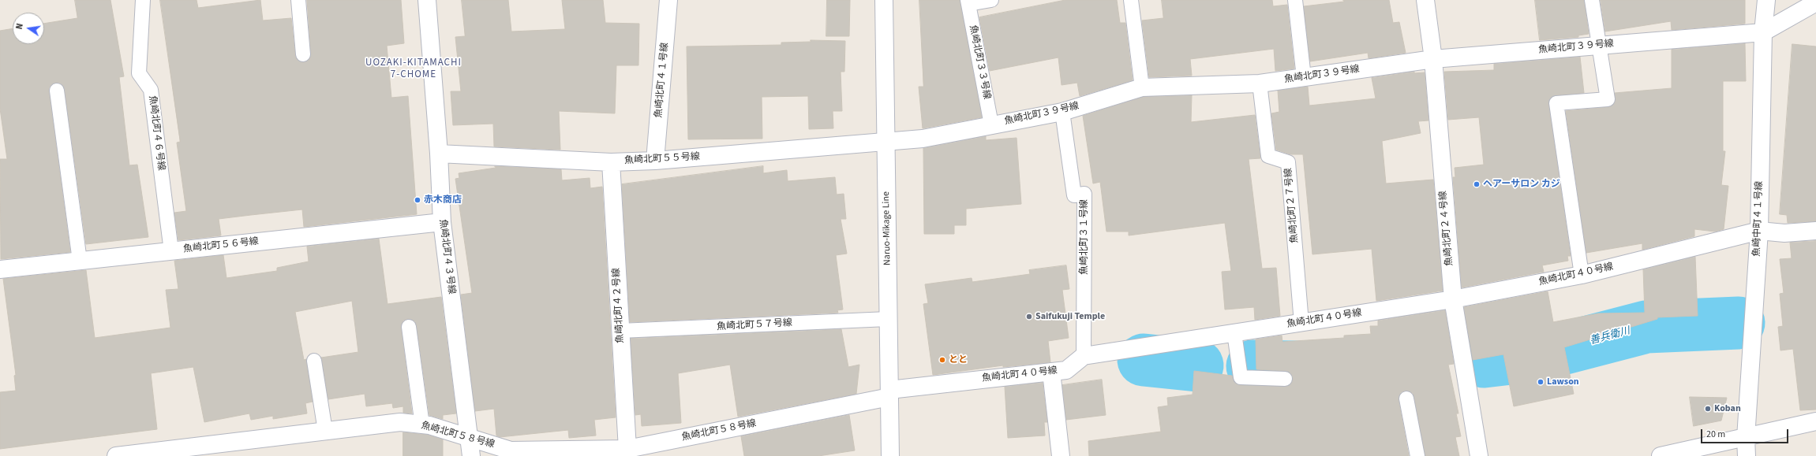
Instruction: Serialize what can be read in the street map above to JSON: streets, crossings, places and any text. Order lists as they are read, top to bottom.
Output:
{
  "streets": {
    "street": [
      "魚崎北町３９号線",
      "魚崎北町４１号線",
      "魚崎北町５５号線",
      "魚崎中町４１号線",
      "Naruo-Mikage Line",
      "魚崎北町２４号線",
      "魚崎北町５６号線",
      "魚崎北町４３号線",
      "魚崎北町４０号線",
      "魚崎北町４２号線",
      "魚崎北町５８号線"
    ],
    "lane": [
      "魚崎北町３３号線",
      "魚崎北町４６号線",
      "魚崎北町２７号線",
      "魚崎北町３１号線",
      "魚崎北町５７号線"
    ]
  },
  "crossings": [
    ["魚崎北町３９号線", "魚崎北町３３号線"],
    ["魚崎北町３９号線", "魚崎北町５５号線"],
    ["魚崎北町３９号線", "魚崎北町２７号線"],
    ["魚崎北町３９号線", "魚崎中町４１号線"],
    ["魚崎北町３９号線", "Naruo-Mikage Line"],
    ["魚崎北町３９号線", "魚崎北町２４号線"],
    ["魚崎北町３９号線", "魚崎北町３１号線"],
    ["魚崎北町４１号線", "魚崎北町５５号線"],
    ["魚崎北町４６号線", "魚崎北町５６号線"],
    ["魚崎北町５５号線", "Naruo-Mikage Line"],
    ["魚崎北町５５号線", "魚崎北町４３号線"],
    ["魚崎北町５５号線", "魚崎北町４２号線"],
    ["魚崎北町２７号線", "魚崎北町４０号線"],
    ["魚崎中町４１号線", "魚崎北町４０号線"],
    ["Naruo-Mikage Line", "魚崎北町４０号線"],
    ["Naruo-Mikage Line", "魚崎北町５７号線"],
    ["Naruo-Mikage Line", "魚崎北町５８号線"],
    ["魚崎北町２４号線", "魚崎北町４０号線"],
    ["魚崎北町３１号線", "魚崎北町４０号線"],
    ["魚崎北町５６号線", "魚崎北町４３号線"],
    ["魚崎北町４３号線", "魚崎北町５８号線"],
    ["魚崎北町４０号線", "魚崎北町５８号線"],
    ["魚崎北町４２号線", "魚崎北町５７号線"],
    ["魚崎北町４２号線", "魚崎北町５８号線"]
  ],
  "districts": ["UOZAKI-KITAMACHI 7-CHOME"],
  "water": ["善兵衛川"],
  "places": [
    "ヘアーサロン カジ",
    "赤木商店",
    "Saifukuji Temple",
    "とと",
    "Lawson",
    "Koban"
  ],
  "scale_bar": "20 m",
  "north": "left"
}
